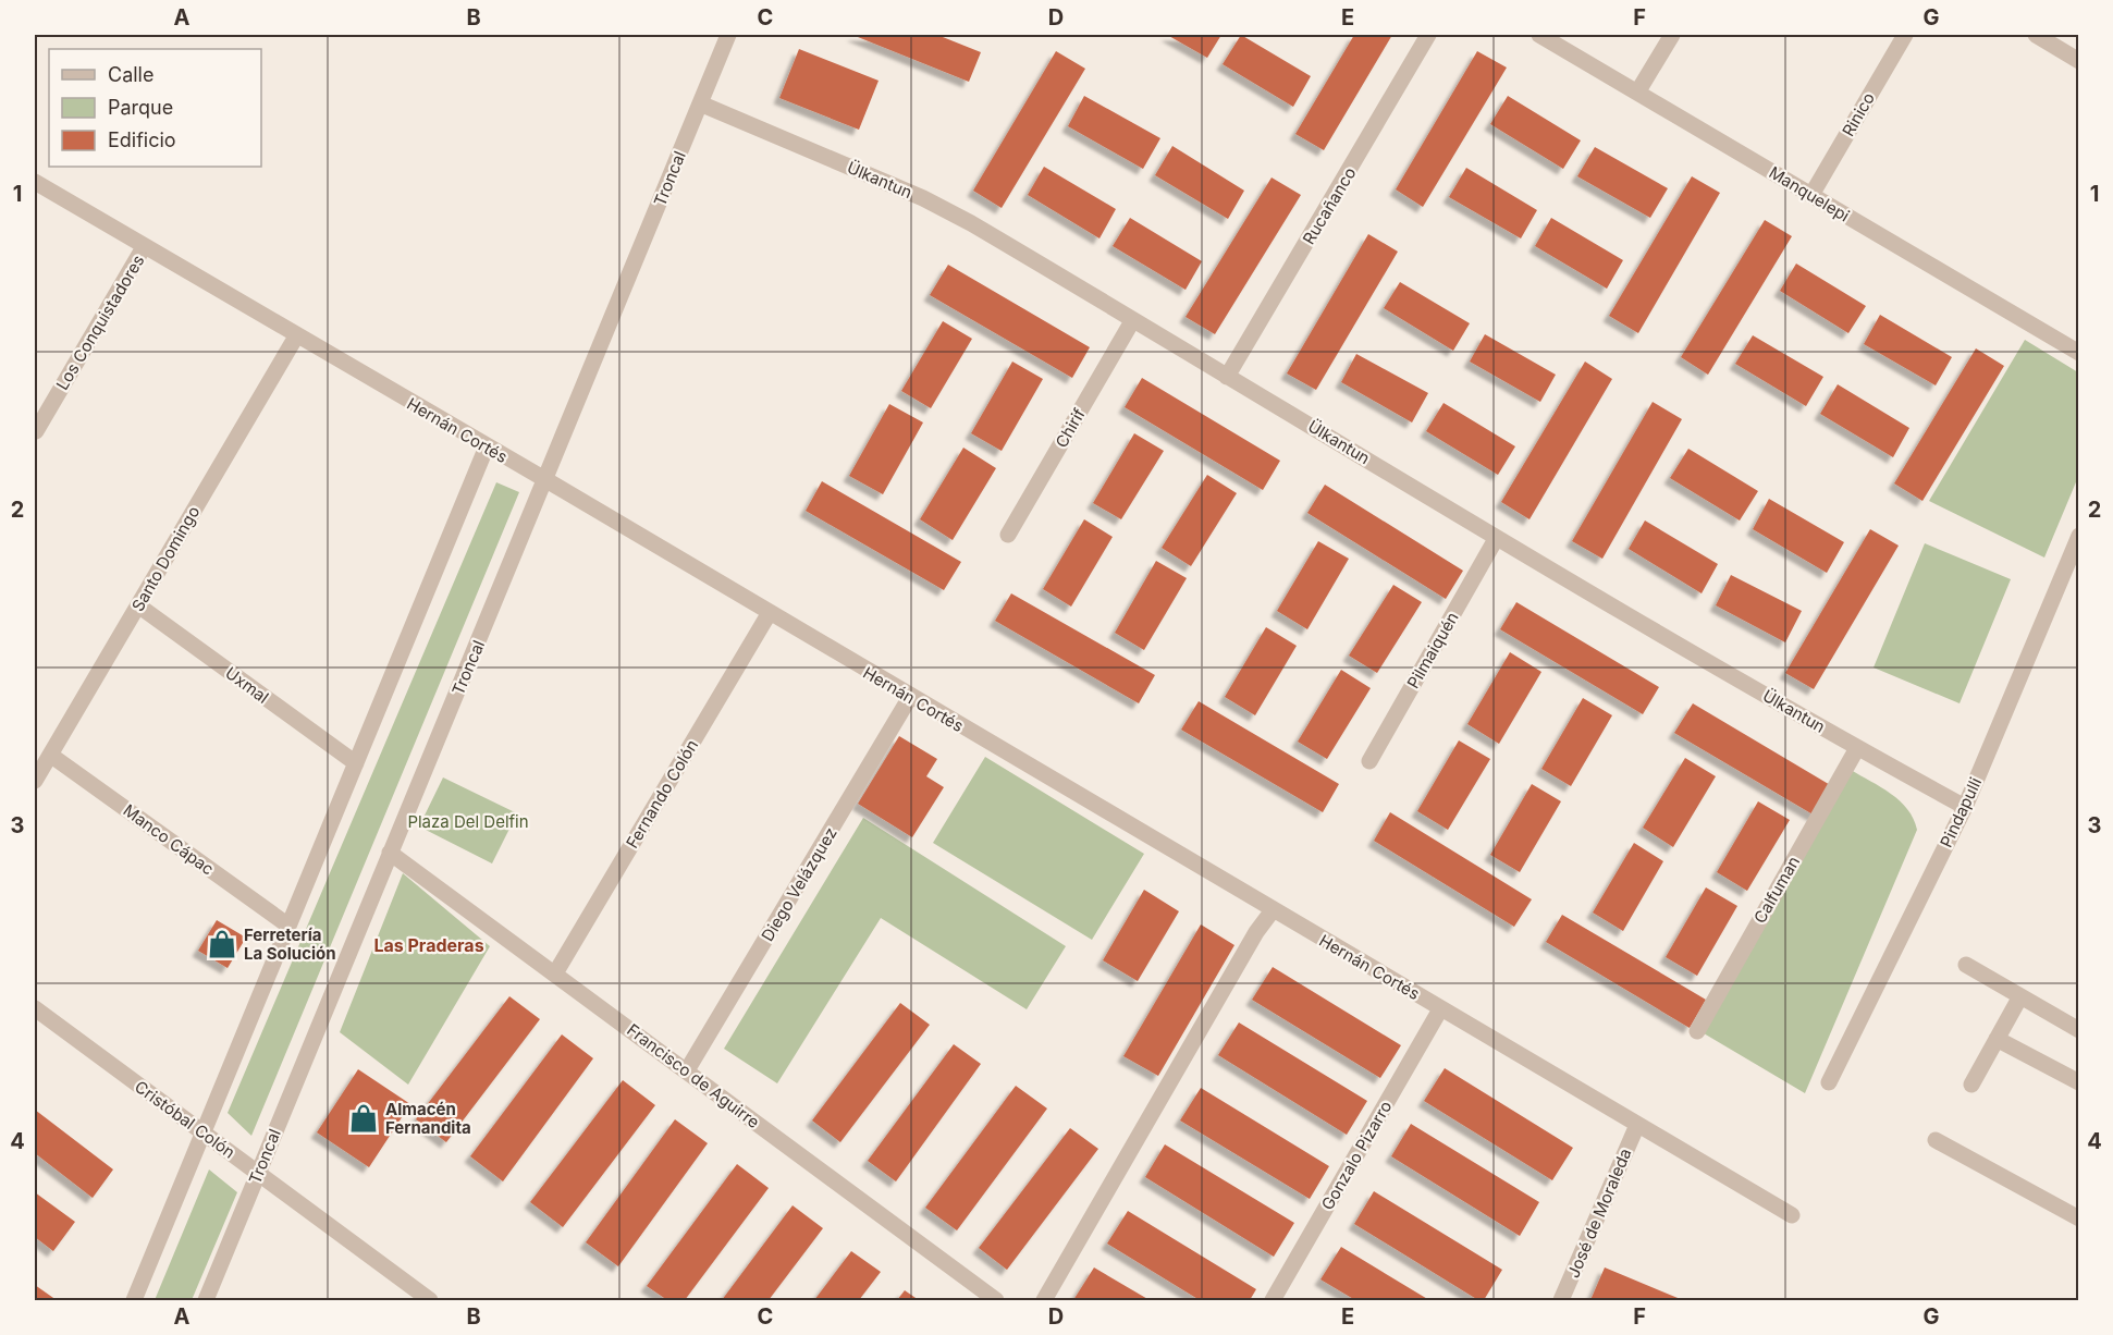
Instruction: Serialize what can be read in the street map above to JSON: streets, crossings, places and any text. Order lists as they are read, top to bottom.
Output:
{
  "streets": {
    "street": [
      "Rinico",
      "Troncal",
      "Ülkantun",
      "Manquelepi",
      "Rucañanco",
      "Los Conquistadores",
      "Chirif",
      "Hernán Cortés",
      "Santo Domingo",
      "Pilmaiquén",
      "Uxmal",
      "Fernando Colón",
      "Pindapulli",
      "Manco Cápac",
      "Diego Velázquez",
      "Calfuman",
      "Francisco de Aguirre",
      "Cristóbal Colón",
      "Gonzalo Pizarro",
      "José de Moraleda"
    ]
  },
  "crossings": [
    ["Rinico", "Manquelepi"],
    ["Troncal", "Ülkantun"],
    ["Troncal", "Hernán Cortés"],
    ["Troncal", "Francisco de Aguirre"],
    ["Troncal", "Cristóbal Colón"],
    ["Ülkantun", "Rucañanco"],
    ["Ülkantun", "Chirif"],
    ["Ülkantun", "Pilmaiquén"],
    ["Ülkantun", "Pindapulli"],
    ["Ülkantun", "Calfuman"],
    ["Los Conquistadores", "Hernán Cortés"],
    ["Hernán Cortés", "Santo Domingo"],
    ["Hernán Cortés", "Fernando Colón"],
    ["Hernán Cortés", "Diego Velázquez"],
    ["Hernán Cortés", "Gonzalo Pizarro"],
    ["Hernán Cortés", "José de Moraleda"],
    ["Santo Domingo", "Uxmal"],
    ["Santo Domingo", "Manco Cápac"],
    ["Fernando Colón", "Francisco de Aguirre"],
    ["Diego Velázquez", "Francisco de Aguirre"]
  ],
  "districts": ["Las Praderas"],
  "parks": ["Plaza Del Delfin"],
  "places": {
    "shop": ["Ferretería La Solución", "Almacén Fernandita"]
  },
  "legend": ["Calle", "Parque", "Edificio"],
  "grid": {
    "columns": [
      "A",
      "B",
      "C",
      "D",
      "E",
      "F",
      "G"
    ],
    "rows": [
      "1",
      "2",
      "3",
      "4"
    ]
  }
}
